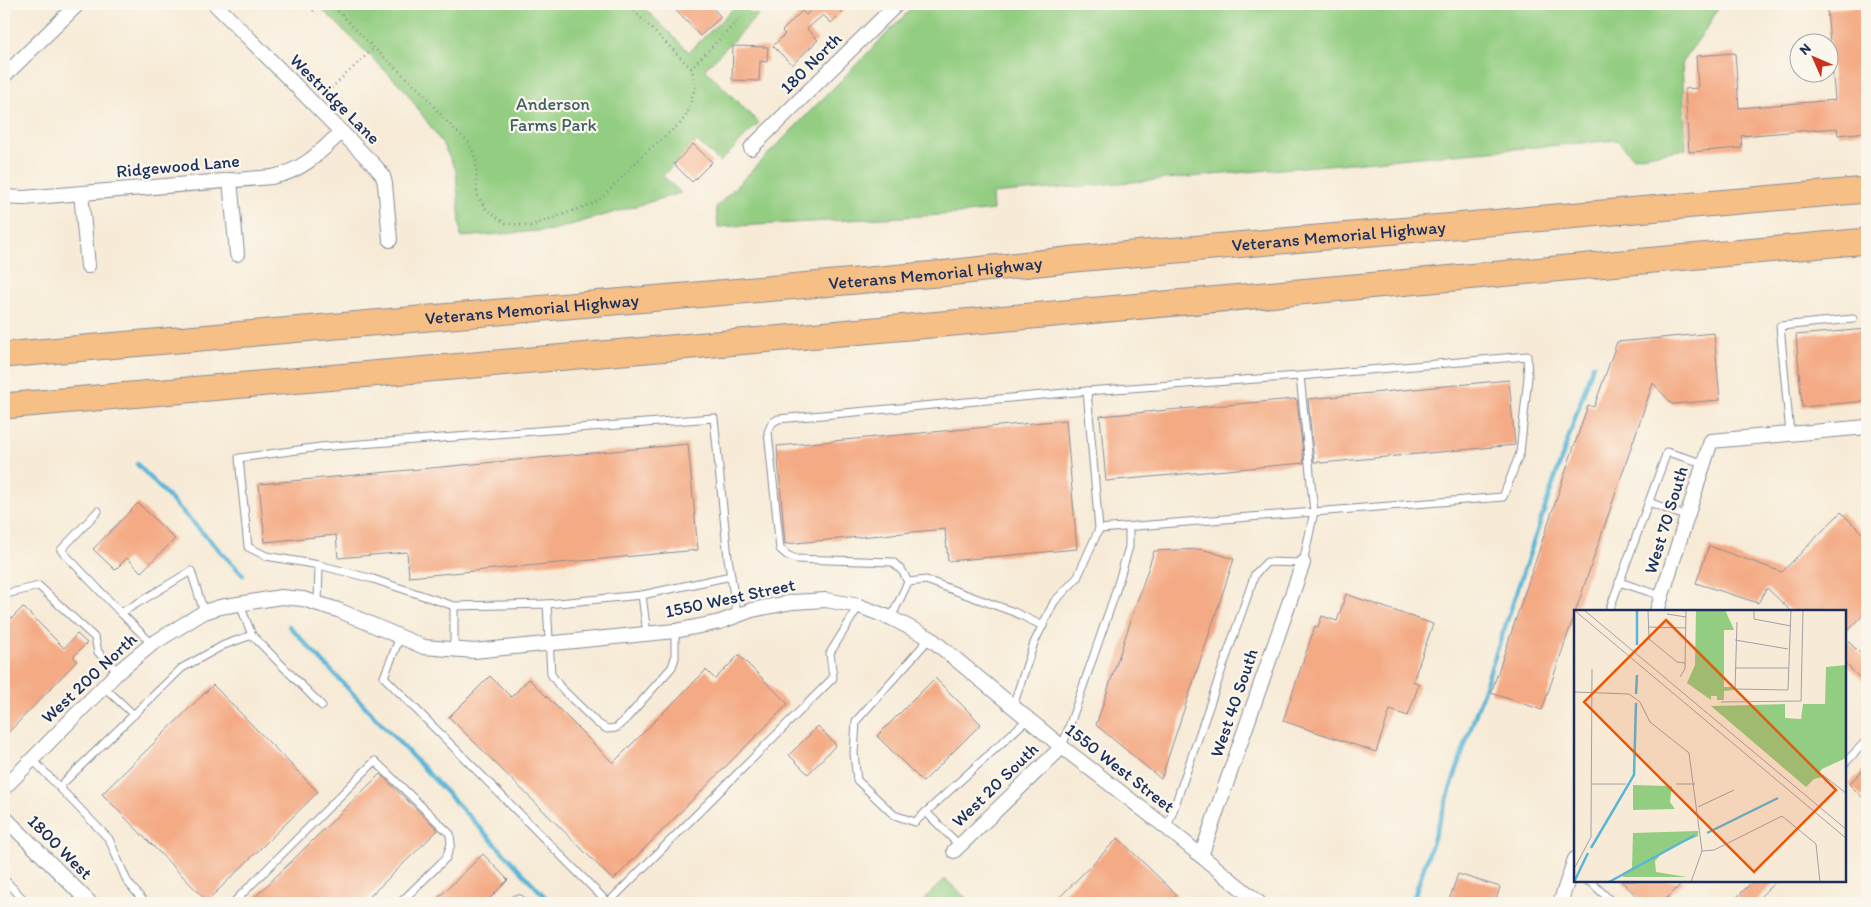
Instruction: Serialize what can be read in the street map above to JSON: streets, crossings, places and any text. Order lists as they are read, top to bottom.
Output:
{
  "streets": {
    "highway": ["Veterans Memorial Highway"],
    "street": [
      "180 North",
      "Westridge Lane",
      "Ridgewood Lane",
      "West 70 South",
      "1550 West Street",
      "West 200 North",
      "West 40 South",
      "West 20 South",
      "1800 West"
    ]
  },
  "crossings": [
    ["Westridge Lane", "Ridgewood Lane"],
    ["1550 West Street", "West 200 North"],
    ["1550 West Street", "West 40 South"],
    ["1550 West Street", "West 20 South"]
  ],
  "parks": ["Anderson Farms Park"],
  "north": "top left"
}
